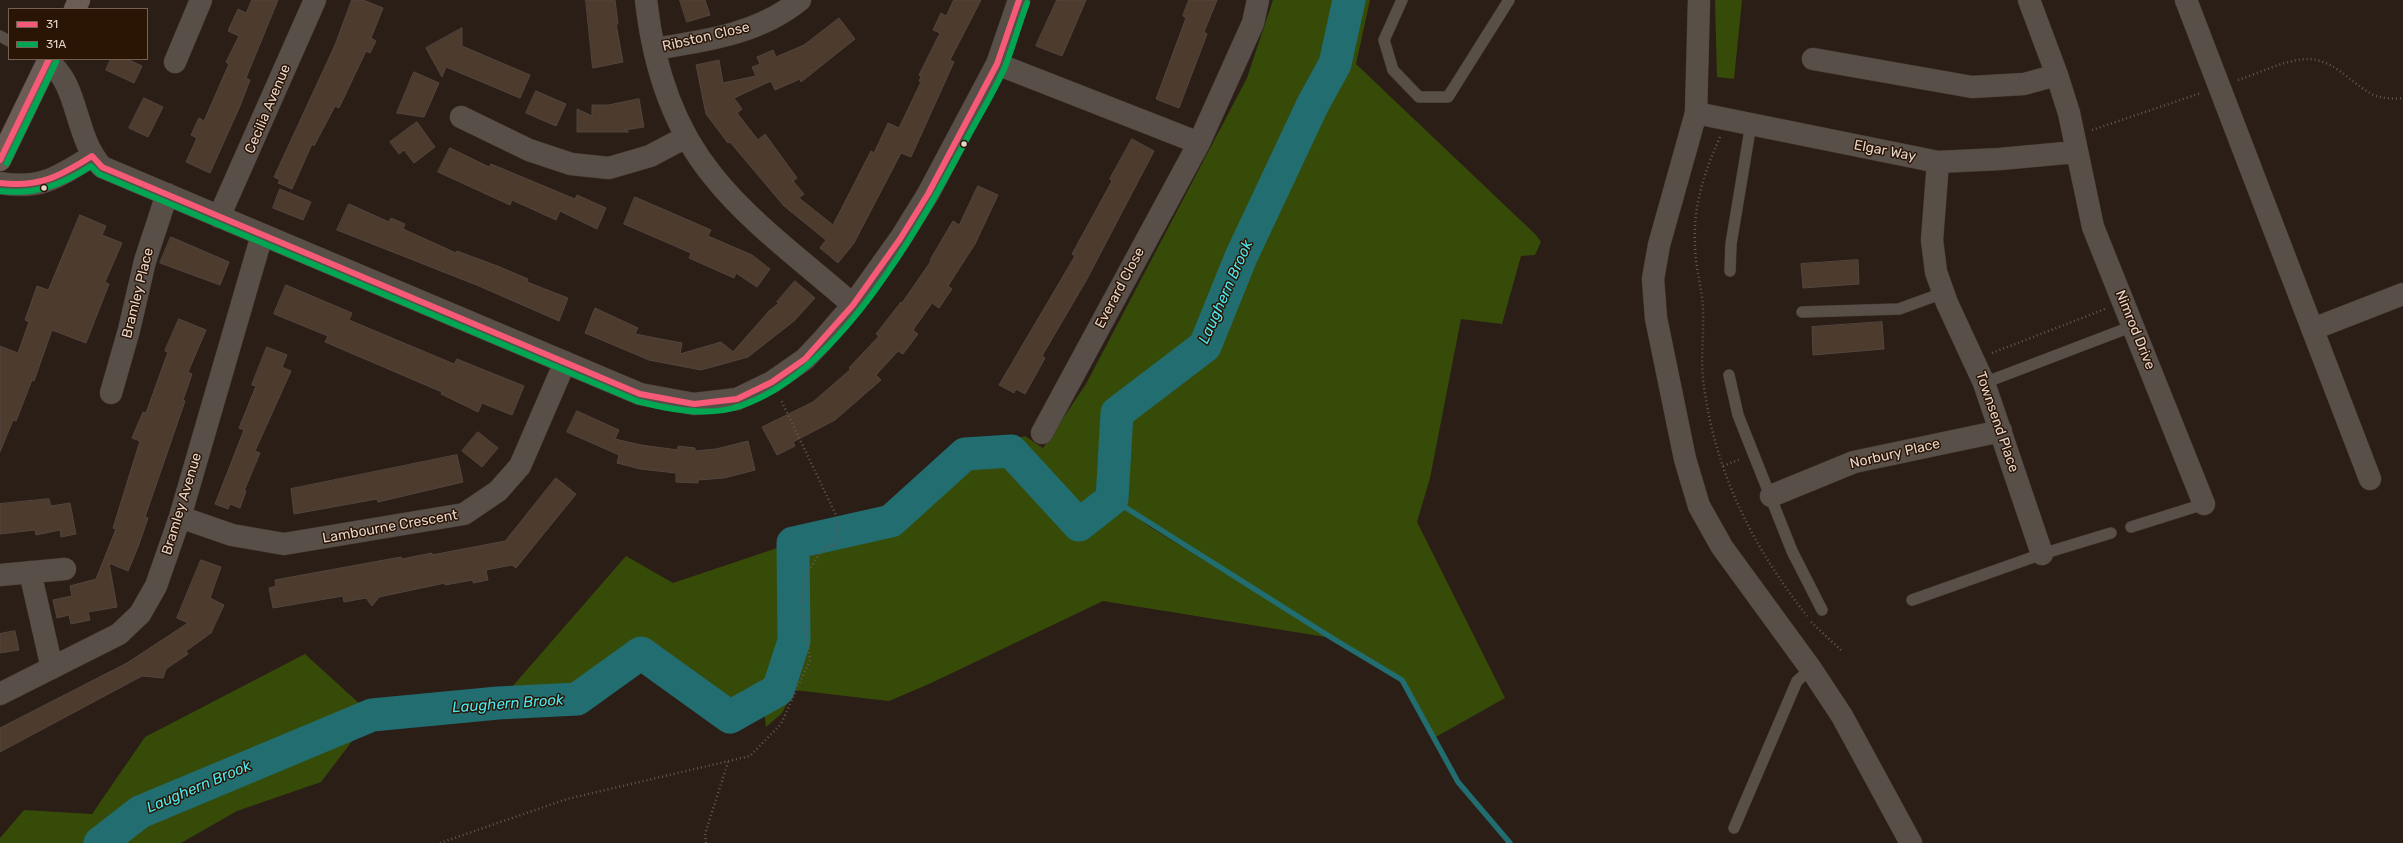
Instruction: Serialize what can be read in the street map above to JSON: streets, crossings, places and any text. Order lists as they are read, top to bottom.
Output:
{
  "streets": {
    "street": [
      "Ribston Close",
      "Cecilia Avenue",
      "Elgar Way",
      "Everard Close",
      "Bramley Place",
      "Nimrod Drive",
      "Townsend Place",
      "Norbury Place",
      "Bramley Avenue",
      "Lambourne Crescent"
    ]
  },
  "crossings": [
    ["Elgar Way", "Nimrod Drive"],
    ["Elgar Way", "Townsend Place"],
    ["Townsend Place", "Norbury Place"],
    ["Bramley Avenue", "Lambourne Crescent"]
  ],
  "water": ["Laughern Brook"],
  "lines": ["transit line 31", "transit line 31A"],
  "legend": ["31", "31A"]
}
